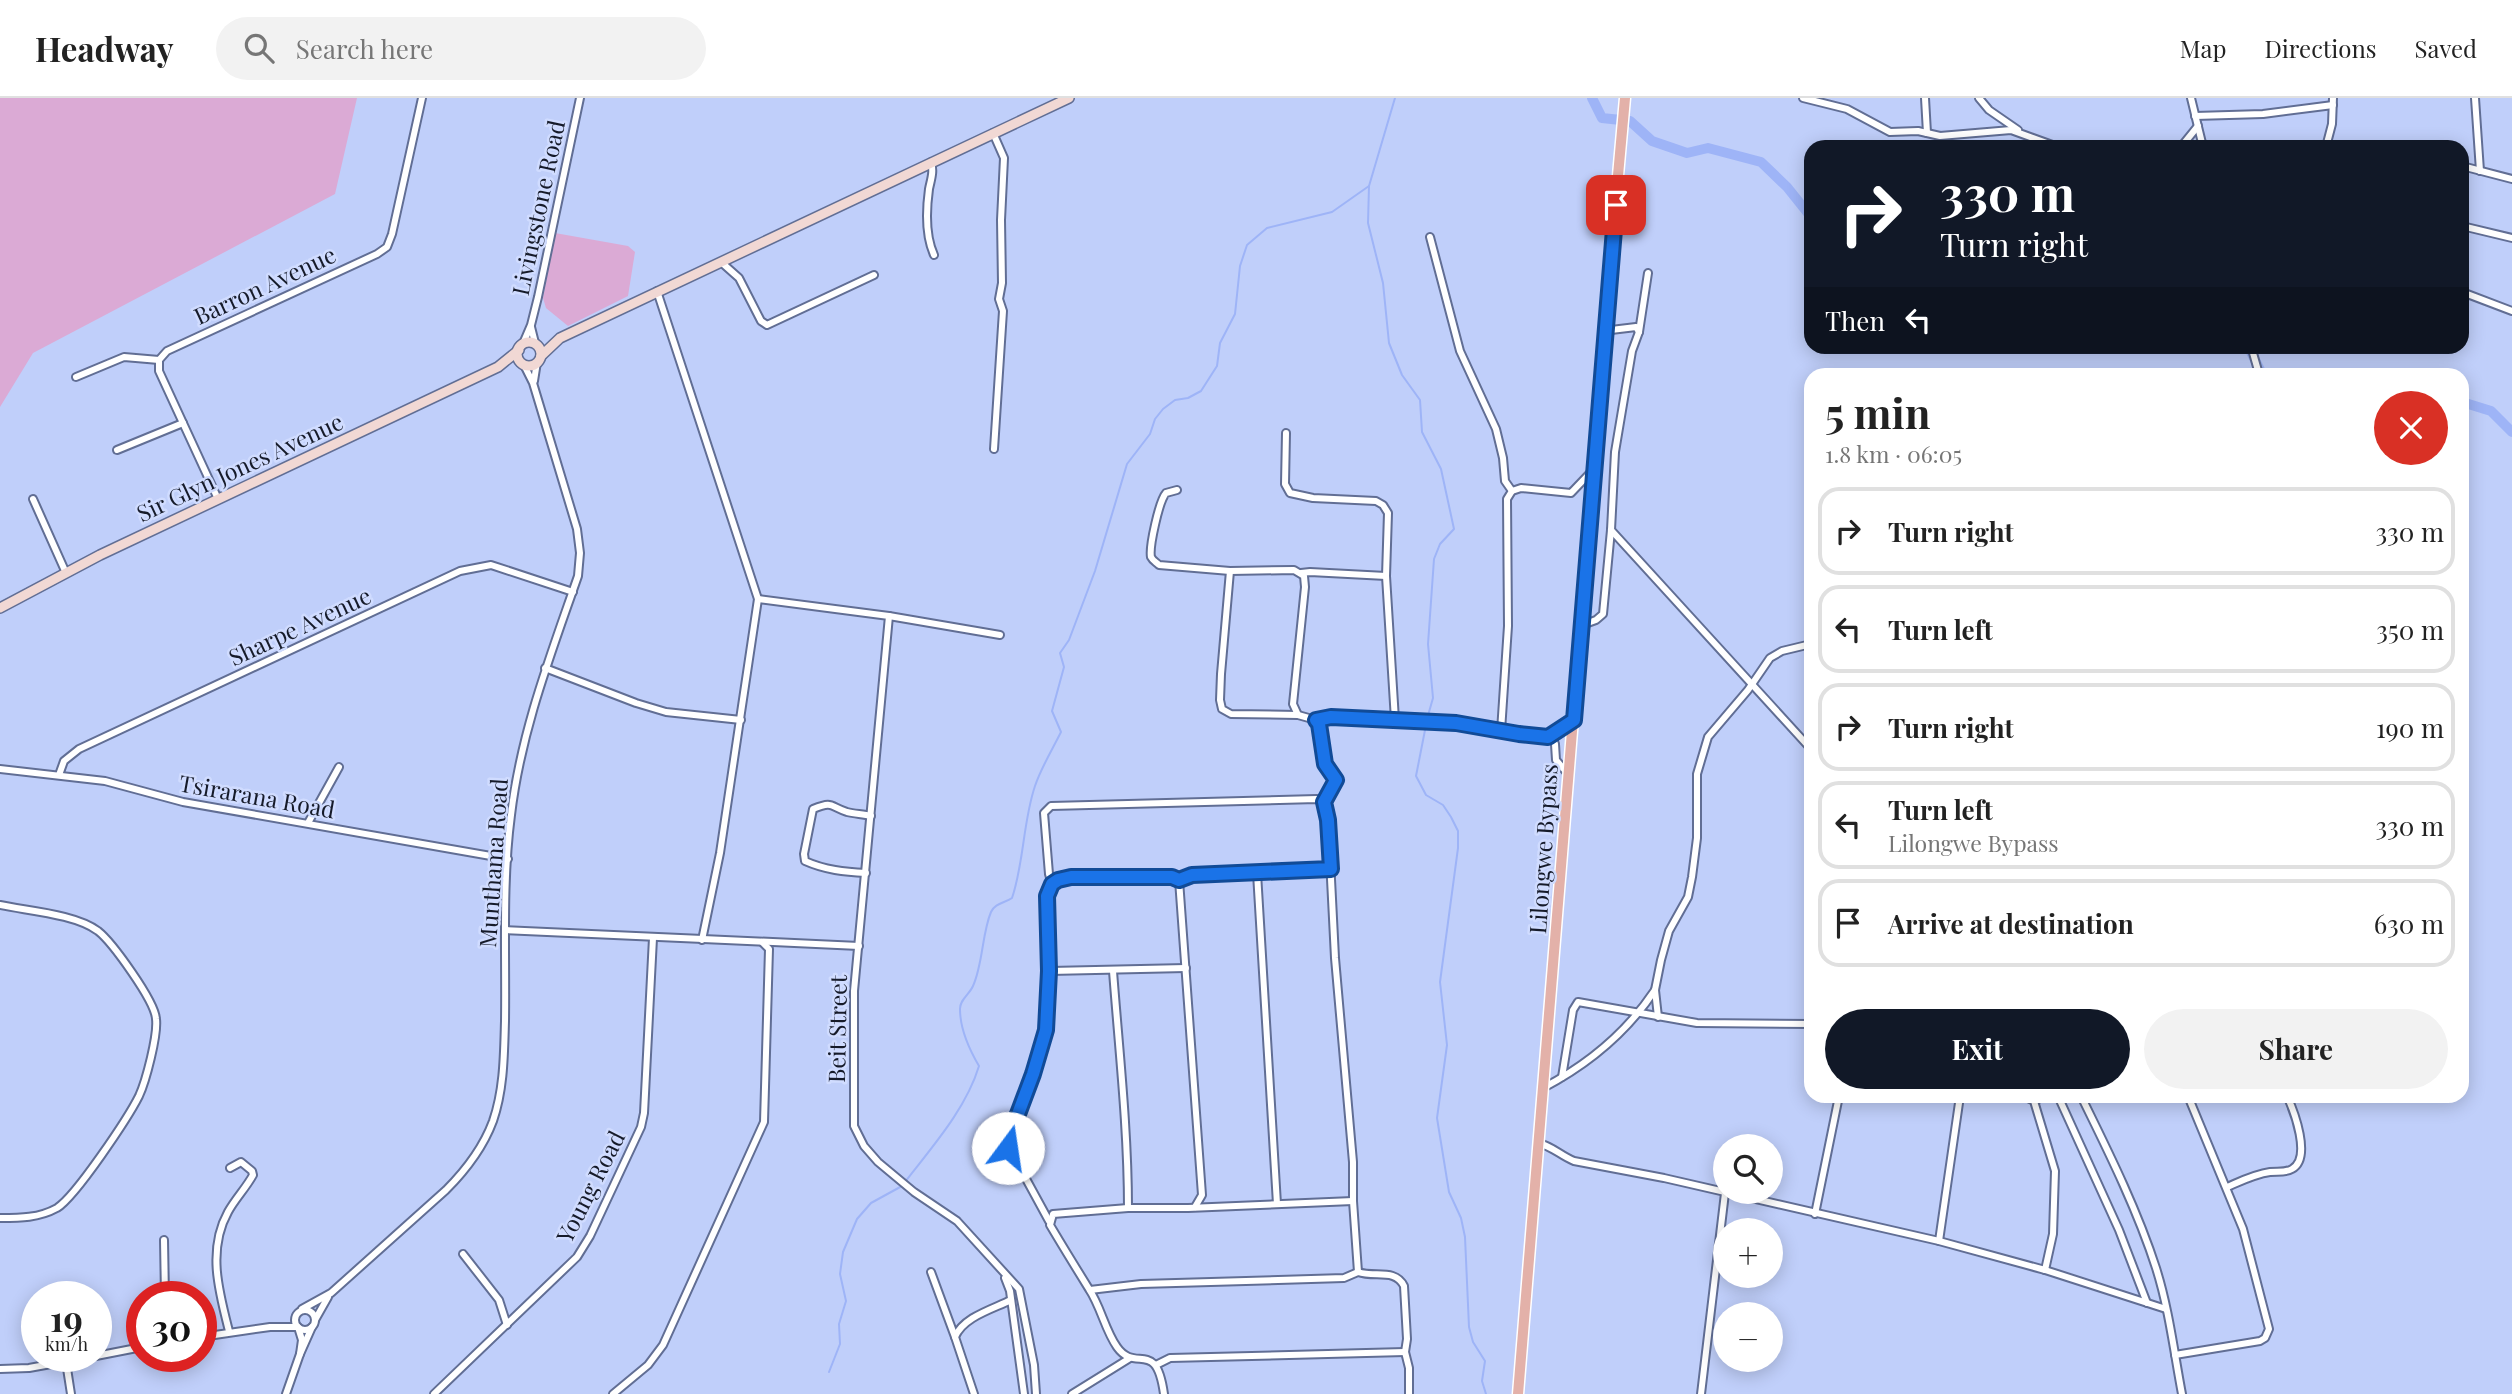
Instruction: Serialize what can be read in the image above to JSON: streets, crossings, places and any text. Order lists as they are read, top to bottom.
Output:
{
  "streets": {
    "main road": ["Sir Glyn Jones Avenue", "Lilongwe Bypass"],
    "street": [
      "Livingstone Road",
      "Barron Avenue",
      "Sharpe Avenue",
      "Tsirarana Road",
      "Munthama Road",
      "Beit Street",
      "Young Road"
    ]
  },
  "crossings": [
    ["Livingstone Road", "Munthama Road"],
    ["Sharpe Avenue", "Tsirarana Road"],
    ["Sharpe Avenue", "Munthama Road"],
    ["Tsirarana Road", "Munthama Road"],
    ["Munthama Road", "Beit Street"],
    ["Beit Street", "Young Road"]
  ],
  "page": {
    "header": "Headway",
    "search": "Search here",
    "nav": ["Map", "Directions", "Saved"],
    "turn": ["330 m", "Turn right"],
    "then": "Then",
    "heading": ["5 min", "1.8 km · 06:05"],
    "list": [
      {
        "name": "Turn right",
        "value": "330 m"
      },
      {
        "name": "Turn left",
        "value": "350 m"
      },
      {
        "name": "Turn right",
        "value": "190 m"
      },
      {
        "name": "Turn left",
        "note": "Lilongwe Bypass",
        "value": "330 m"
      },
      {
        "name": "Arrive at destination",
        "value": "630 m"
      }
    ],
    "buttons": ["Exit", "Share"],
    "map_buttons": ["+", "−"],
    "speed": "19 km/h",
    "limit": "30"
  }
}
